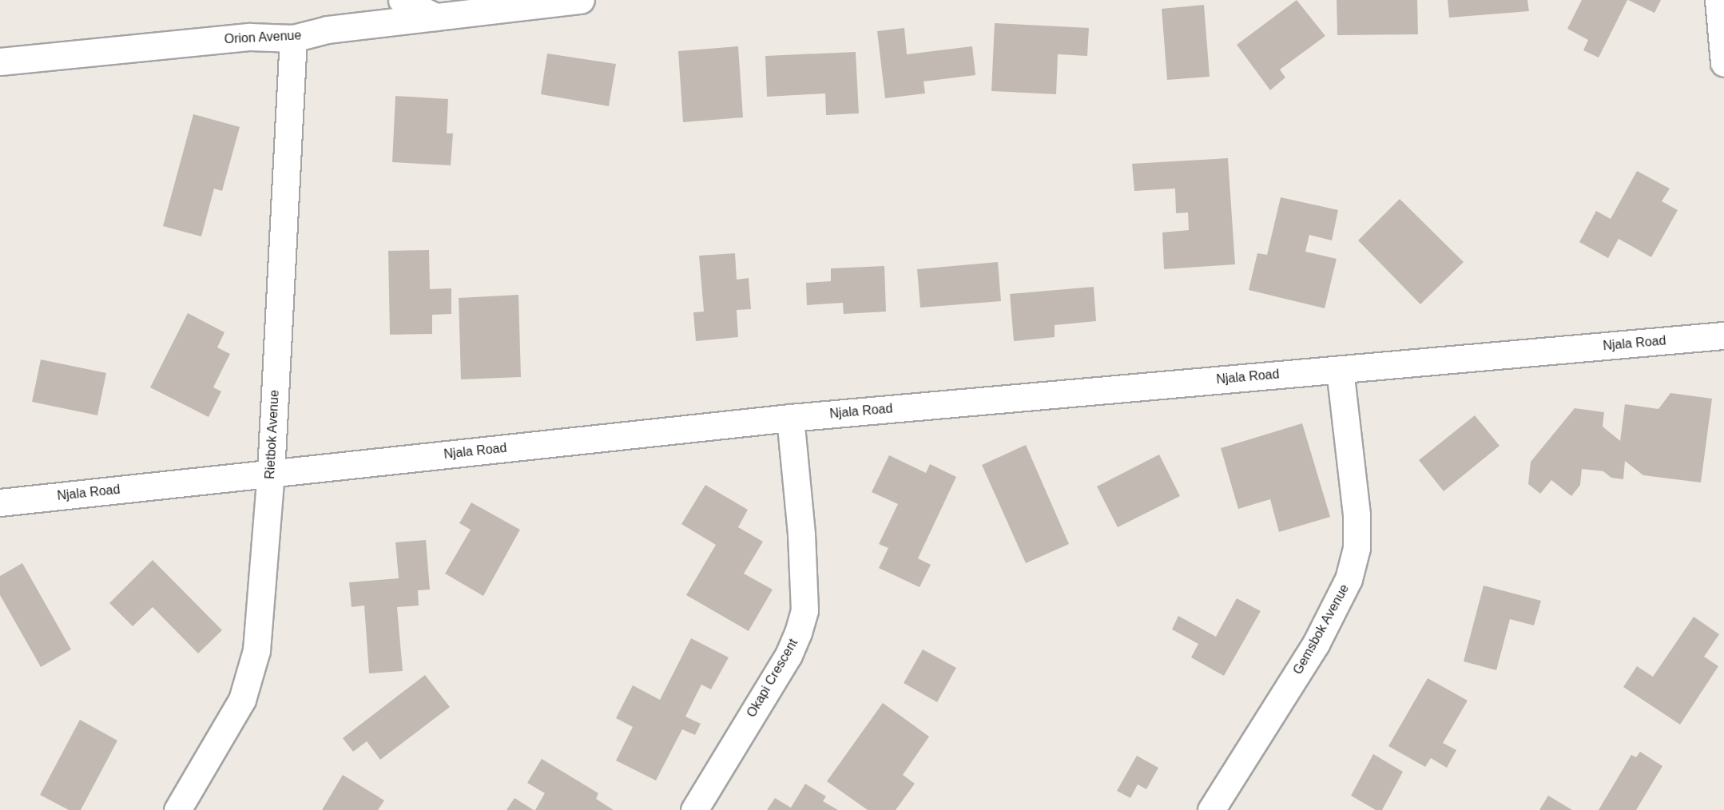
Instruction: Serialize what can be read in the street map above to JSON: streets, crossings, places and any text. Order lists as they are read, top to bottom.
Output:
{
  "streets": {
    "street": [
      "Orion Avenue",
      "Njala Road",
      "Rietbok Avenue",
      "Gemsbok Avenue",
      "Okapi Crescent"
    ]
  },
  "crossings": [
    ["Orion Avenue", "Rietbok Avenue"],
    ["Njala Road", "Rietbok Avenue"],
    ["Njala Road", "Gemsbok Avenue"],
    ["Njala Road", "Okapi Crescent"]
  ]
}
